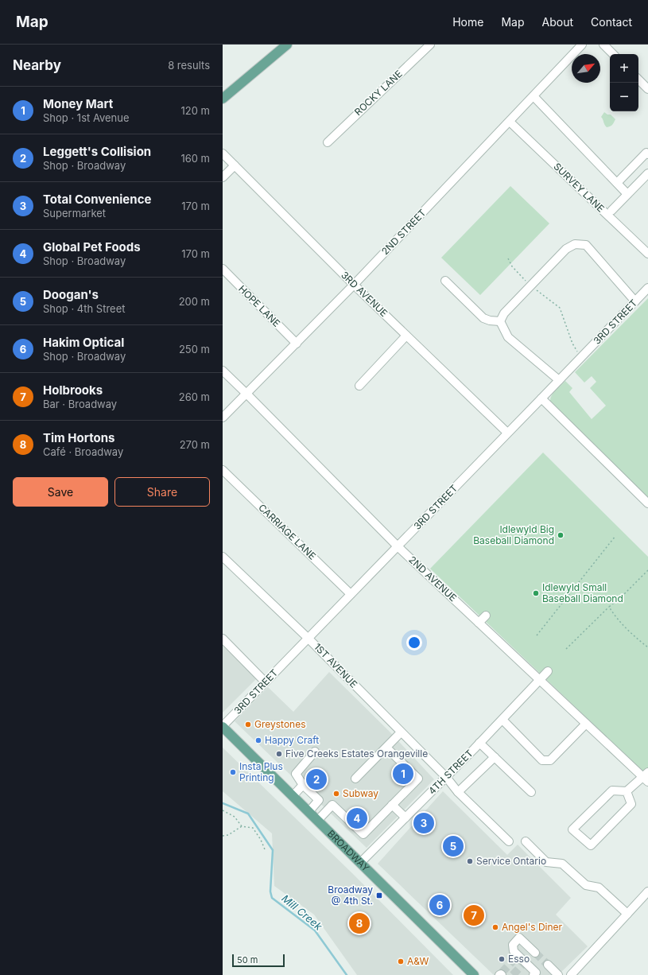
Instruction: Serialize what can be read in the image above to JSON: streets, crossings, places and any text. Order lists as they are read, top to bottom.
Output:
{
  "streets": {
    "main road": ["BROADWAY"],
    "street": [
      "ROCKY LANE",
      "SURVEY LANE",
      "2ND STREET",
      "3RD AVENUE",
      "HOPE LANE",
      "3RD STREET",
      "CARRIAGE LANE",
      "2ND AVENUE",
      "1ST AVENUE",
      "4TH STREET"
    ]
  },
  "crossings": [
    ["SURVEY LANE", "2ND STREET"],
    ["2ND STREET", "3RD AVENUE"],
    ["2ND STREET", "HOPE LANE"],
    ["2ND STREET", "2ND AVENUE"],
    ["3RD AVENUE", "3RD STREET"],
    ["3RD STREET", "CARRIAGE LANE"],
    ["3RD STREET", "2ND AVENUE"],
    ["3RD STREET", "1ST AVENUE"],
    ["3RD STREET", "BROADWAY"],
    ["2ND AVENUE", "4TH STREET"],
    ["1ST AVENUE", "4TH STREET"],
    ["4TH STREET", "BROADWAY"]
  ],
  "water": ["Mill Creek"],
  "places": {
    "other": [
      "Idlewyld Big Baseball Diamond",
      "Idlewyld Small Baseball Diamond",
      "Greystones",
      "Happy Craft",
      "Five Creeks Estates Orangeville",
      "Insta Plus Printing",
      "Subway",
      "Service Ontario",
      "Angel's Diner",
      "Esso",
      "A&W"
    ],
    "transit": ["Broadway @ 4th St."]
  },
  "scale_bar": "50 m",
  "north": "top right",
  "page": {
    "header": "Map",
    "nav": [
      "Home",
      "Map",
      "About",
      "Contact"
    ],
    "heading": ["Nearby", "8 results"],
    "map_buttons": ["+", "−"],
    "list": [
      {
        "mark": "1",
        "name": "Money Mart",
        "note": "Shop · 1st Avenue",
        "value": "120 m"
      },
      {
        "mark": "2",
        "name": "Leggett's Collision",
        "note": "Shop · Broadway",
        "value": "160 m"
      },
      {
        "mark": "3",
        "name": "Total Convenience",
        "note": "Supermarket",
        "value": "170 m"
      },
      {
        "mark": "4",
        "name": "Global Pet Foods",
        "note": "Shop · Broadway",
        "value": "170 m"
      },
      {
        "mark": "5",
        "name": "Doogan's",
        "note": "Shop · 4th Street",
        "value": "200 m"
      },
      {
        "mark": "6",
        "name": "Hakim Optical",
        "note": "Shop · Broadway",
        "value": "250 m"
      },
      {
        "mark": "7",
        "name": "Holbrooks",
        "note": "Bar · Broadway",
        "value": "260 m"
      },
      {
        "mark": "8",
        "name": "Tim Hortons",
        "note": "Café · Broadway",
        "value": "270 m"
      }
    ],
    "buttons": ["Save", "Share"],
    "pins": [
      "1",
      "2",
      "4",
      "3",
      "5",
      "6",
      "7",
      "8"
    ],
    "scale": "50 m"
  }
}
